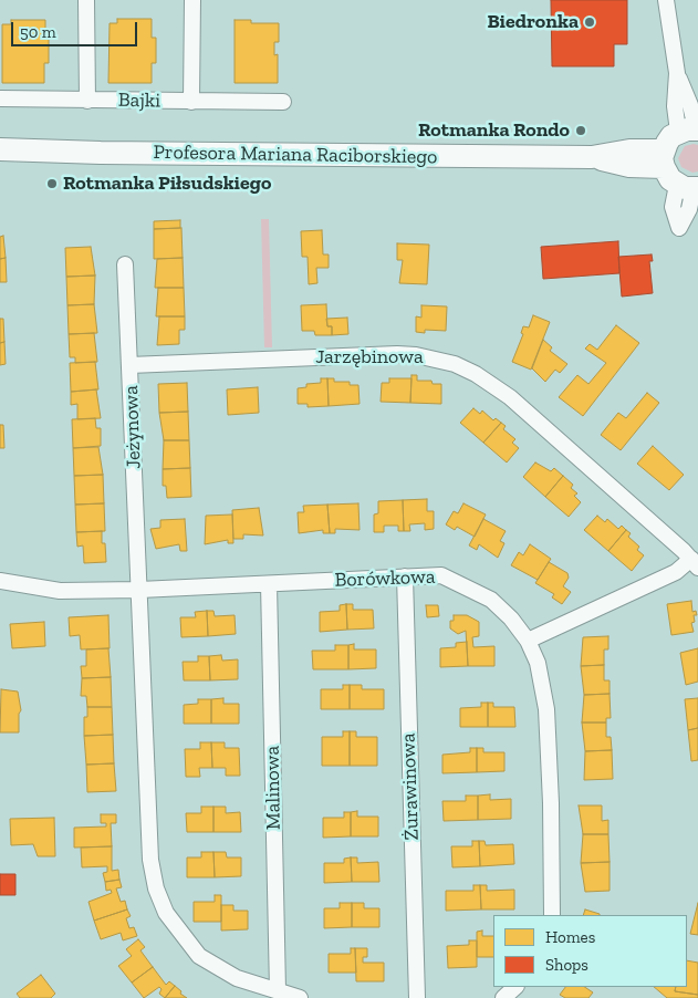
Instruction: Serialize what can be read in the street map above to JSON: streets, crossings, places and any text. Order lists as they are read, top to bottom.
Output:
{
  "streets": {
    "main road": ["Profesora Mariana Raciborskiego"],
    "street": [
      "Bajki",
      "Jarzębinowa",
      "Jeżynowa",
      "Borówkowa",
      "Żurawinowa",
      "Malinowa"
    ]
  },
  "crossings": [
    ["Jarzębinowa", "Jeżynowa"],
    ["Jeżynowa", "Borówkowa"],
    ["Borówkowa", "Żurawinowa"],
    ["Borówkowa", "Malinowa"]
  ],
  "places": ["Biedronka", "Rotmanka Rondo", "Rotmanka Piłsudskiego"],
  "legend": ["Homes", "Shops"],
  "scale_bar": "50 m"
}
